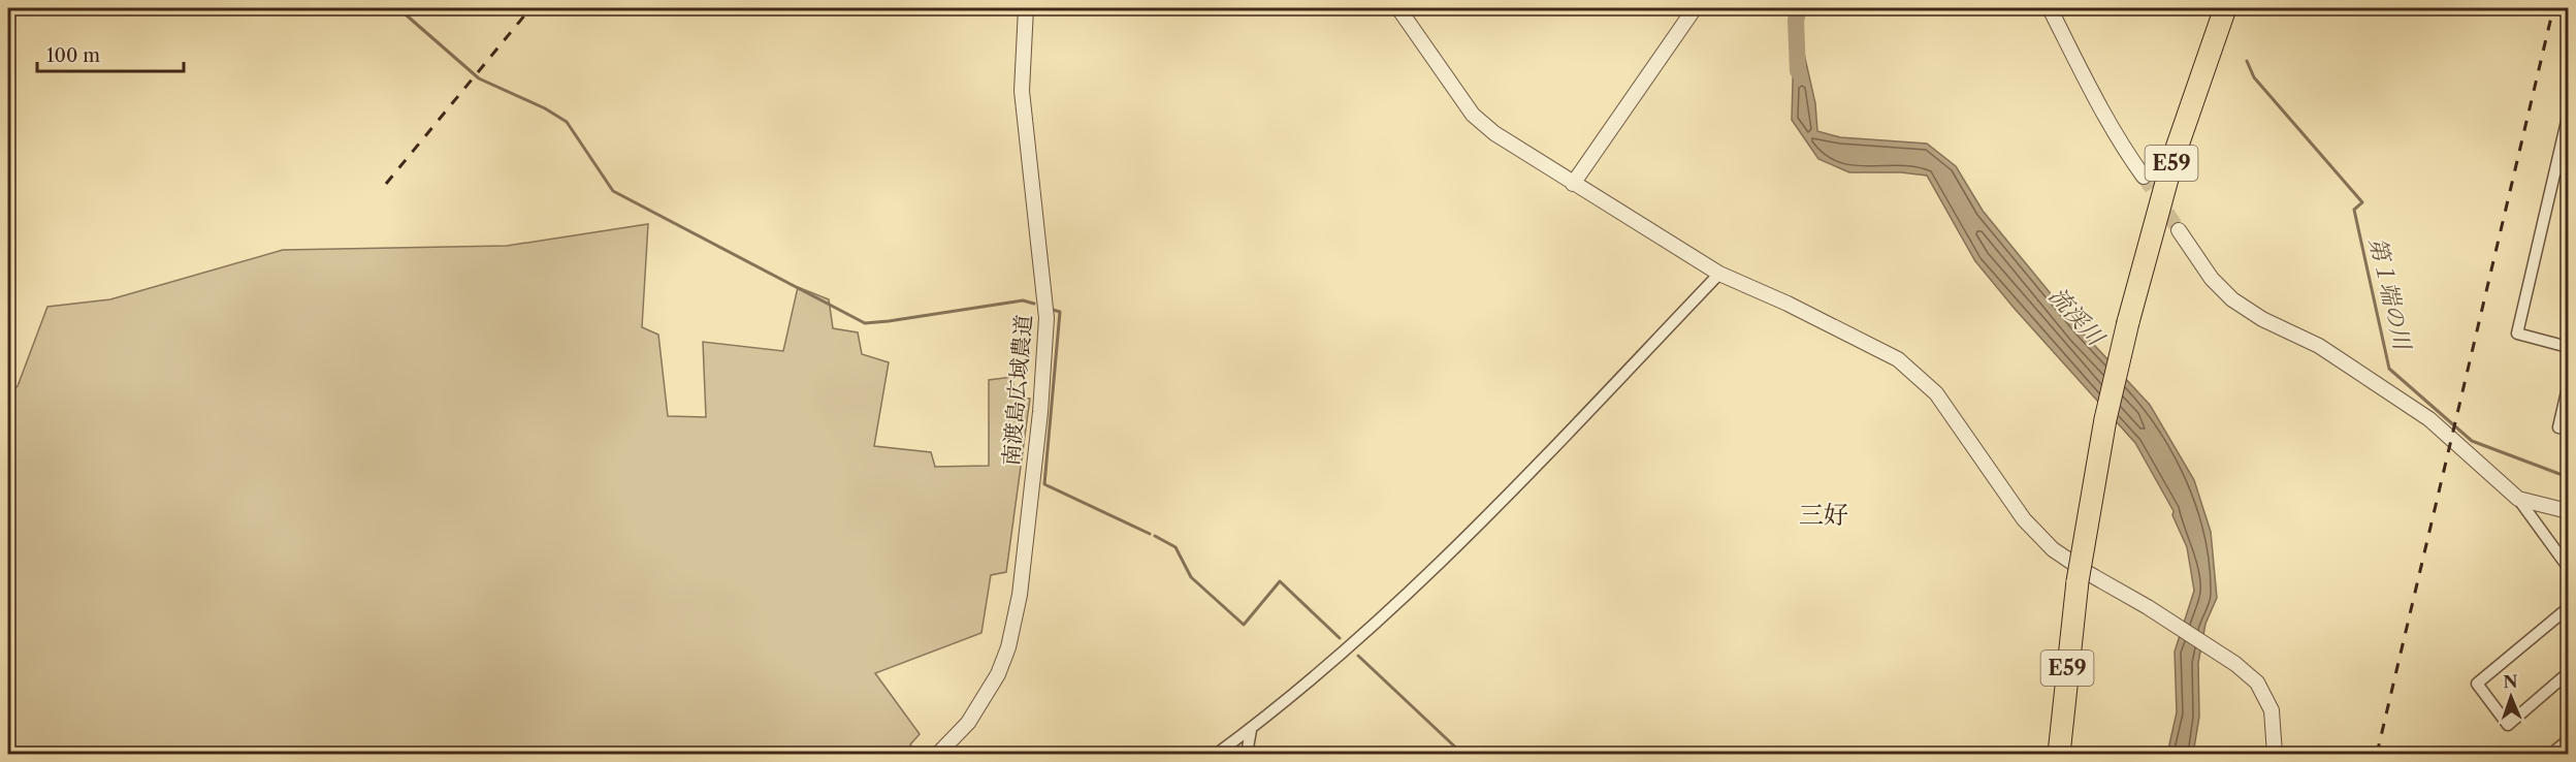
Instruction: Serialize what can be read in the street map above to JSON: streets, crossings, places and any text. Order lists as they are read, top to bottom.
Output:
{
  "streets": {
    "highway": ["E59"],
    "street": ["南渡島広域農道"]
  },
  "districts": ["三好"],
  "water": ["第１端の川", "流渓川"],
  "scale_bar": "100 m",
  "north": "top"
}
